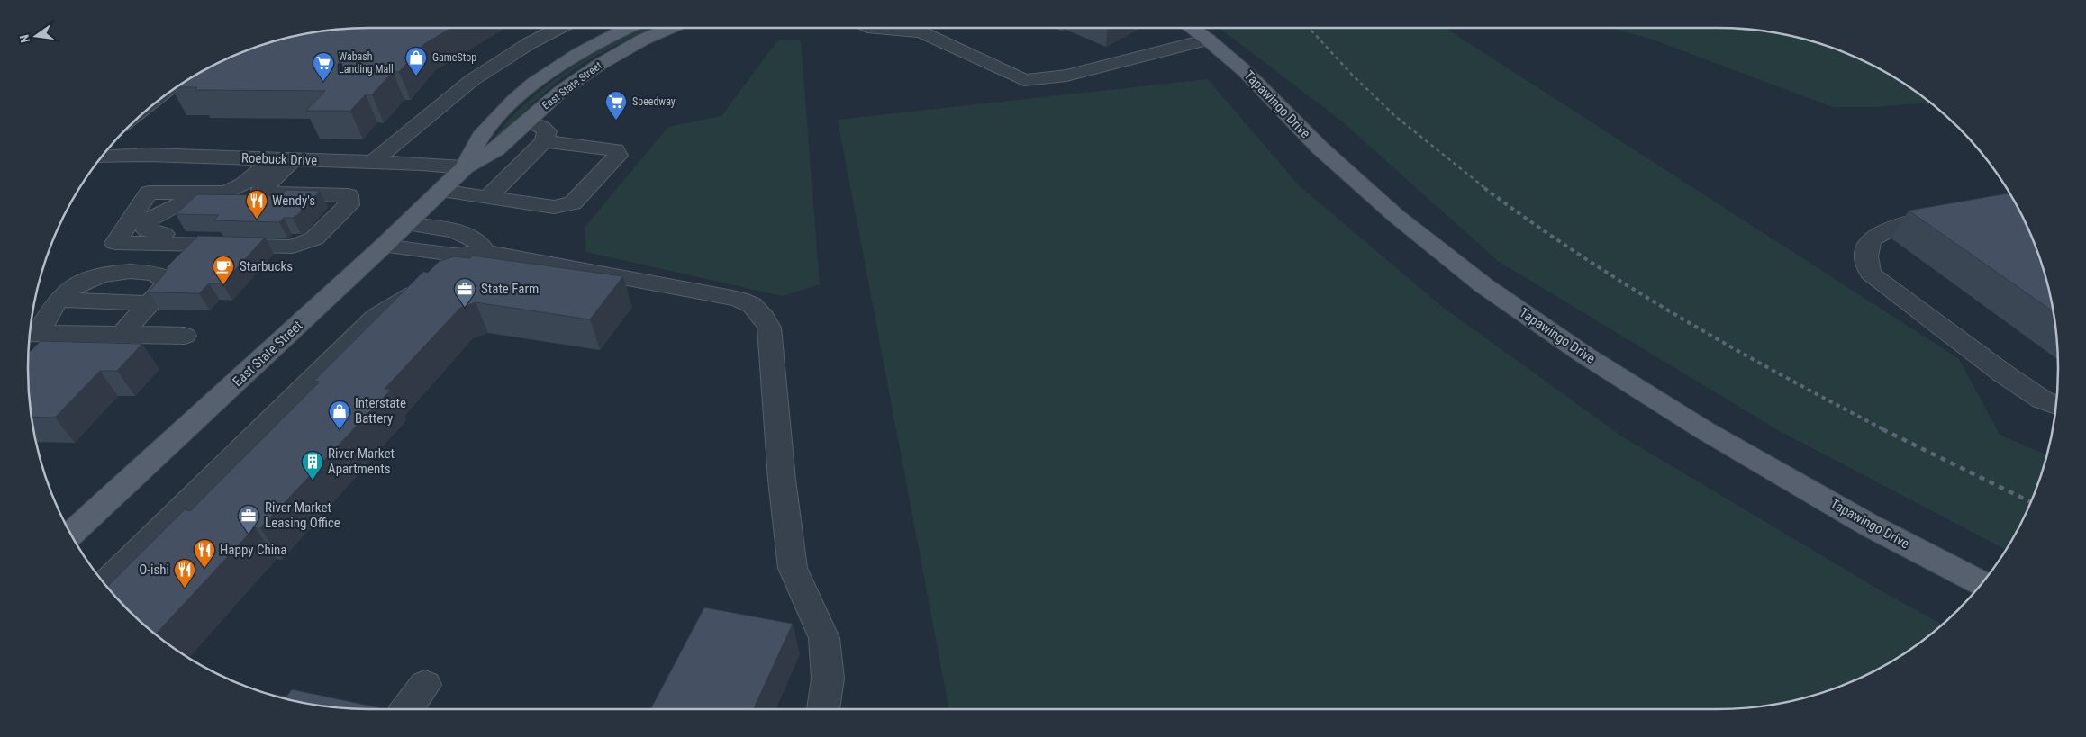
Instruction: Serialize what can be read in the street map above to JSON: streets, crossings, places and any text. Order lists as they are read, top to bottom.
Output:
{
  "streets": {
    "main road": ["East State Street", "Tapawingo Drive"],
    "street": ["Roebuck Drive"]
  },
  "crossings": [
    ["East State Street", "Roebuck Drive"]
  ],
  "places": {
    "shop": ["GameStop", "Interstate Battery"],
    "supermarket": ["Wabash Landing Mall", "Speedway"],
    "restaurant": ["Wendy's", "Happy China", "O-ishi"],
    "cafe": ["Starbucks"],
    "office": ["State Farm", "River Market Leasing Office"],
    "building": ["River Market Apartments"]
  },
  "north": "left"
}
